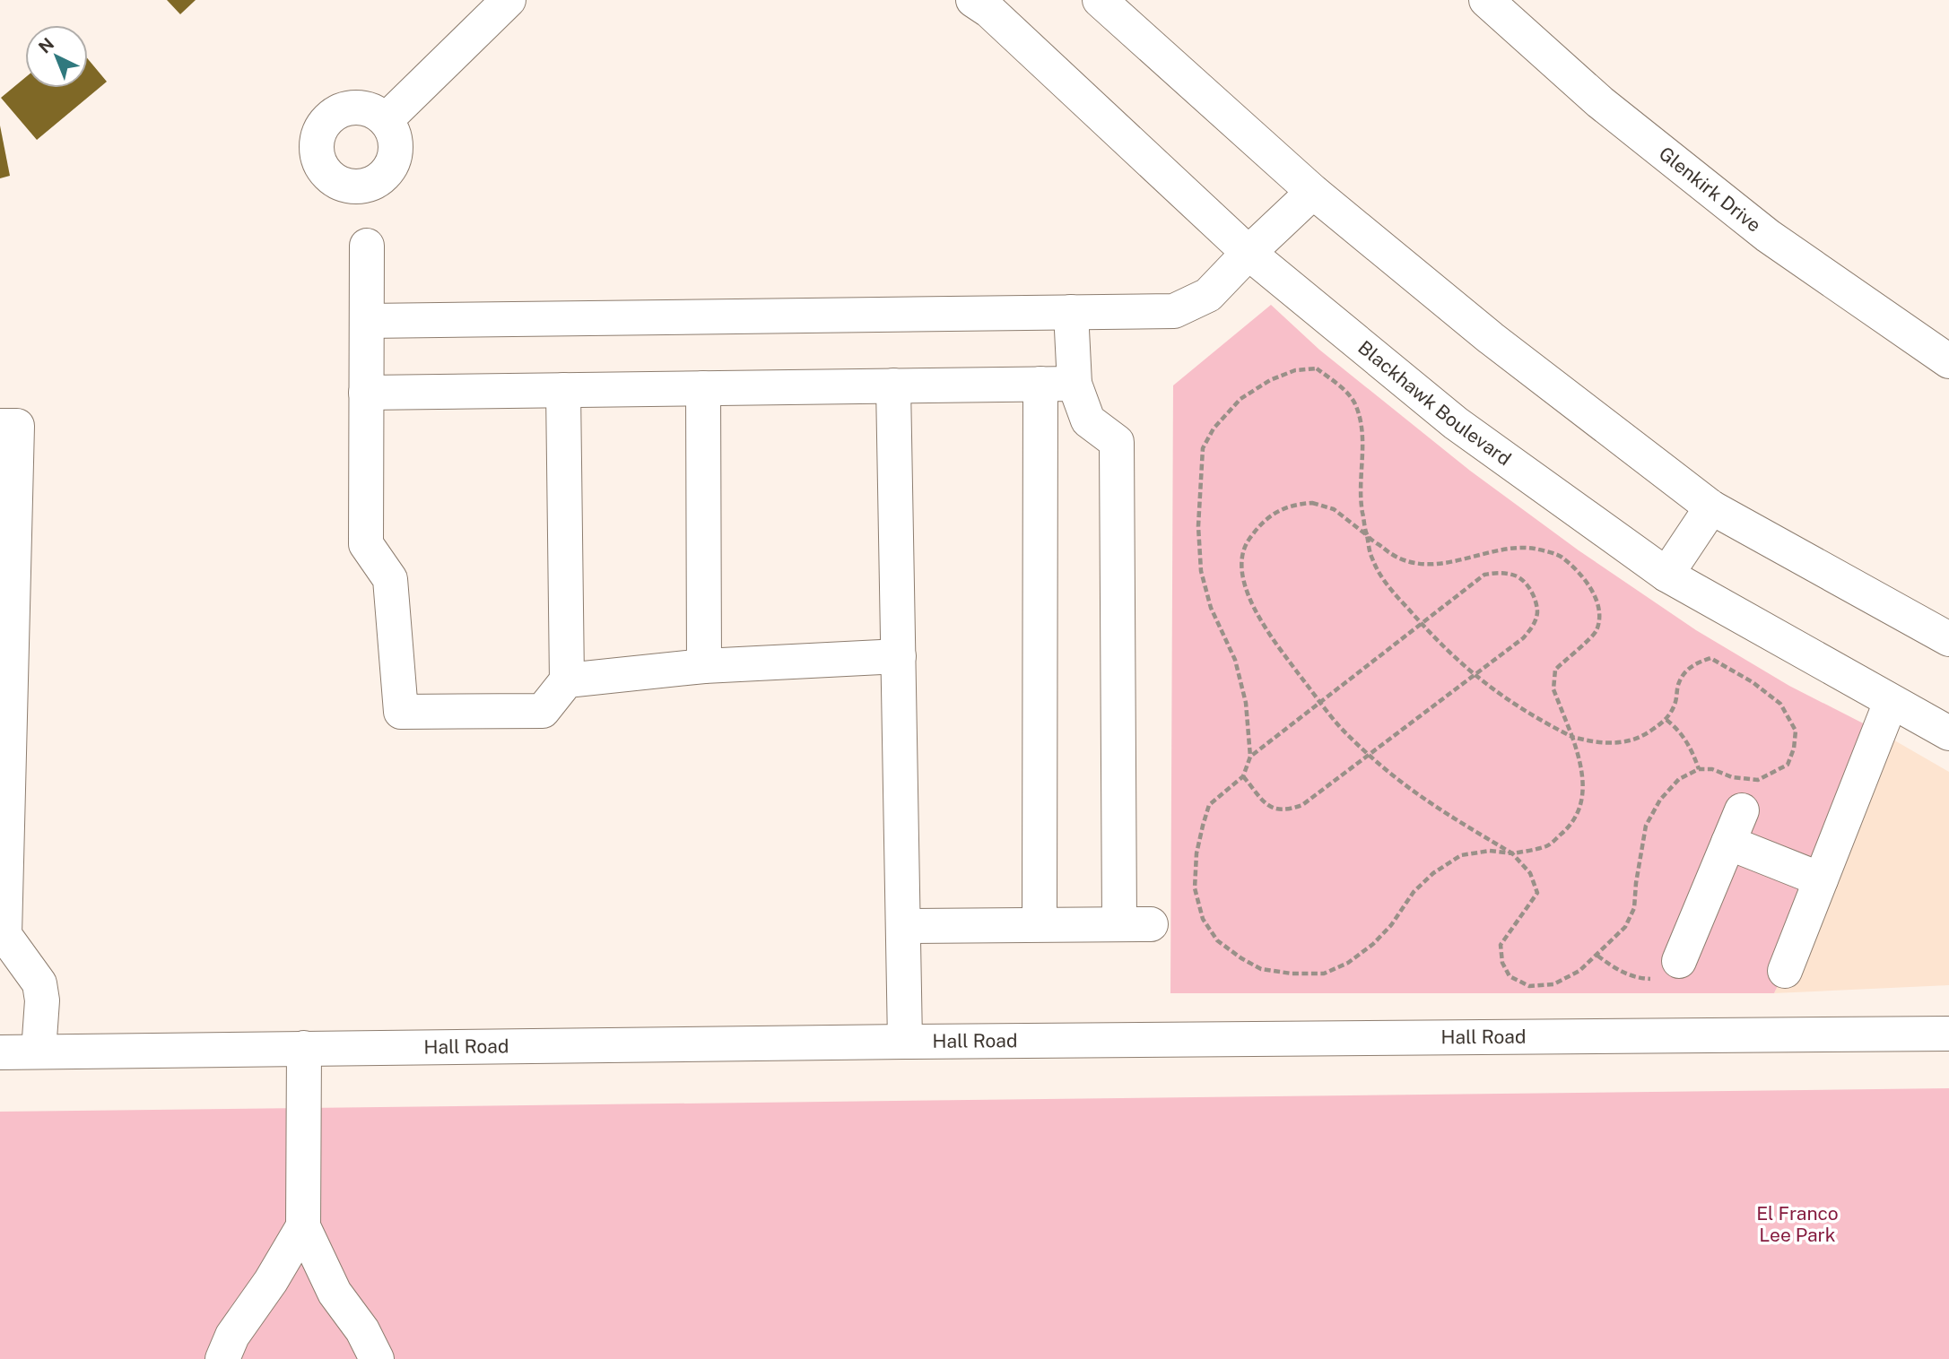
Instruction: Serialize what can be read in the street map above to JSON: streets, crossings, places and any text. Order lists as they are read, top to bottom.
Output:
{
  "streets": {
    "street": ["Glenkirk Drive", "Blackhawk Boulevard", "Hall Road"]
  },
  "parks": ["El Franco Lee Park"],
  "north": "top left"
}
